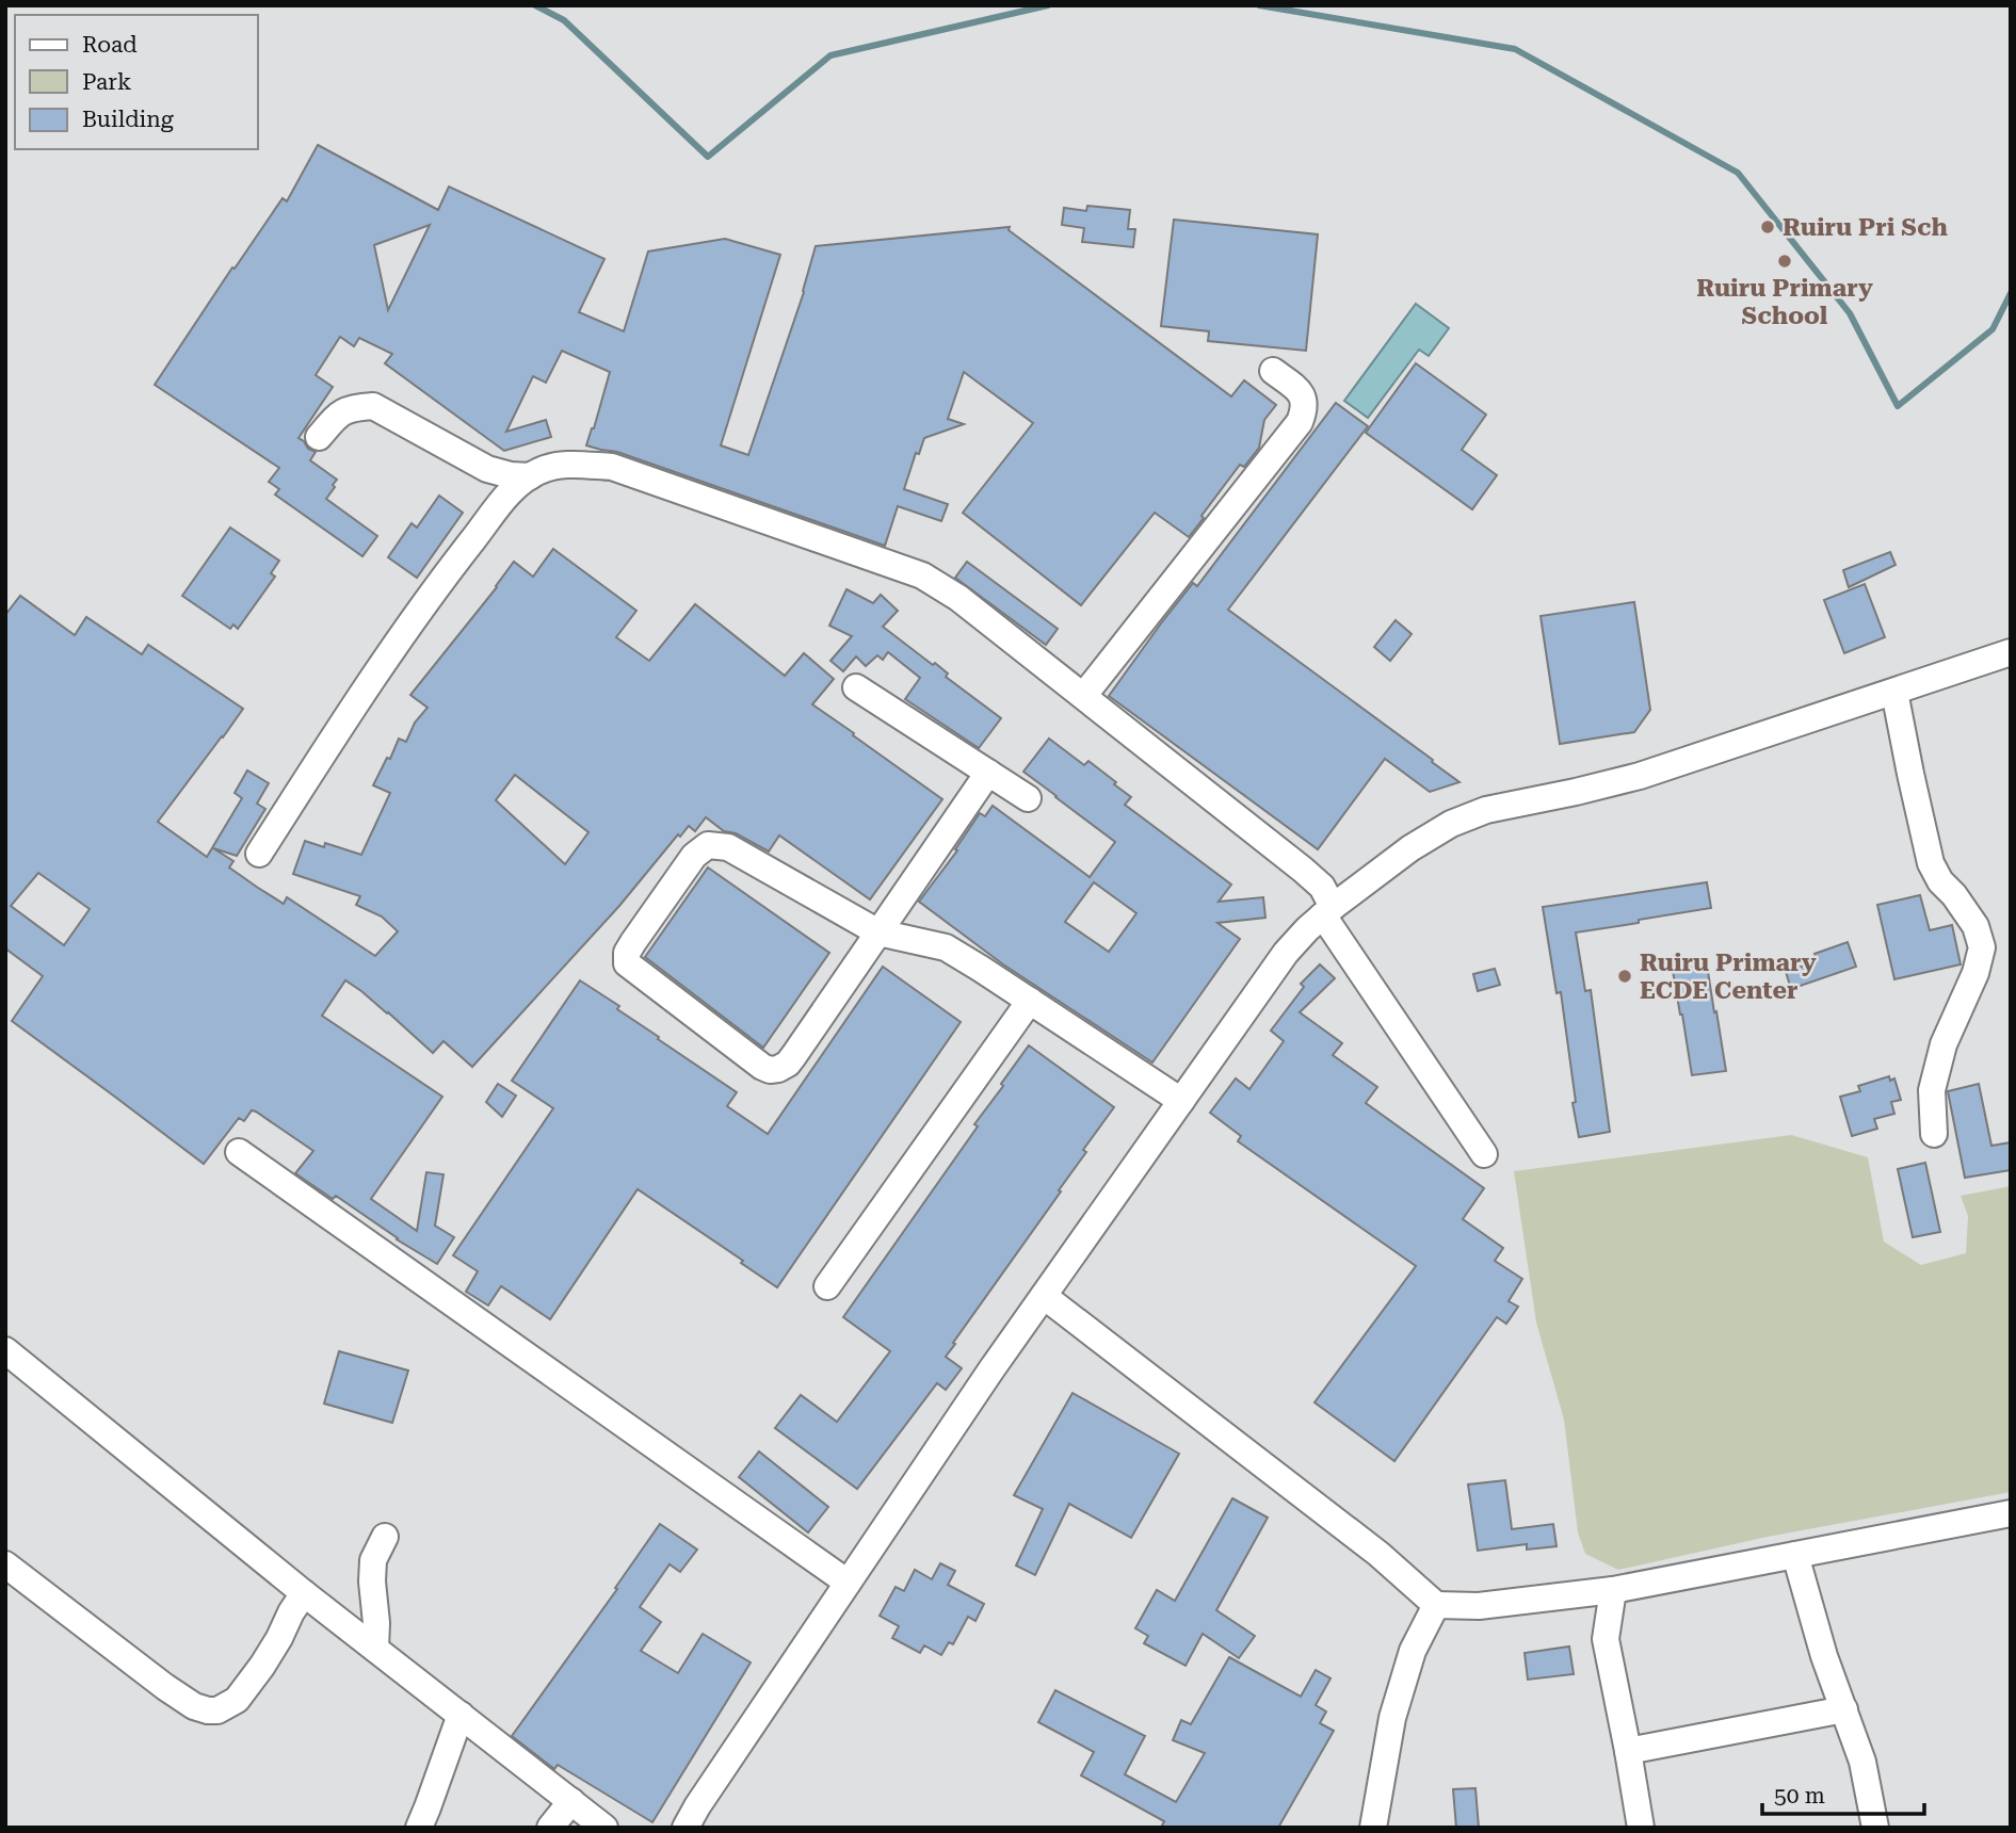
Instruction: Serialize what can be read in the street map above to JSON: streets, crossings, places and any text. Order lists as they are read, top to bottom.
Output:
{
  "places": ["Ruiru Pri Sch", "Ruiru Primary School", "Ruiru Primary ECDE Center"],
  "legend": ["Road", "Park", "Building"],
  "scale_bar": "50 m"
}
